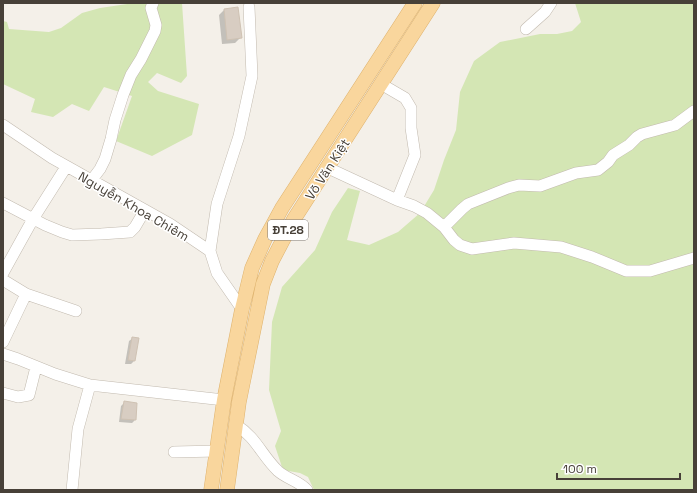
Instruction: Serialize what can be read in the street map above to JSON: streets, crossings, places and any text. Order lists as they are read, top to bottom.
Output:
{
  "streets": {
    "main road": ["Võ Văn Kiệt", "ĐT.28"],
    "street": ["Nguyễn Khoa Chiêm"]
  },
  "scale_bar": "100 m"
}
